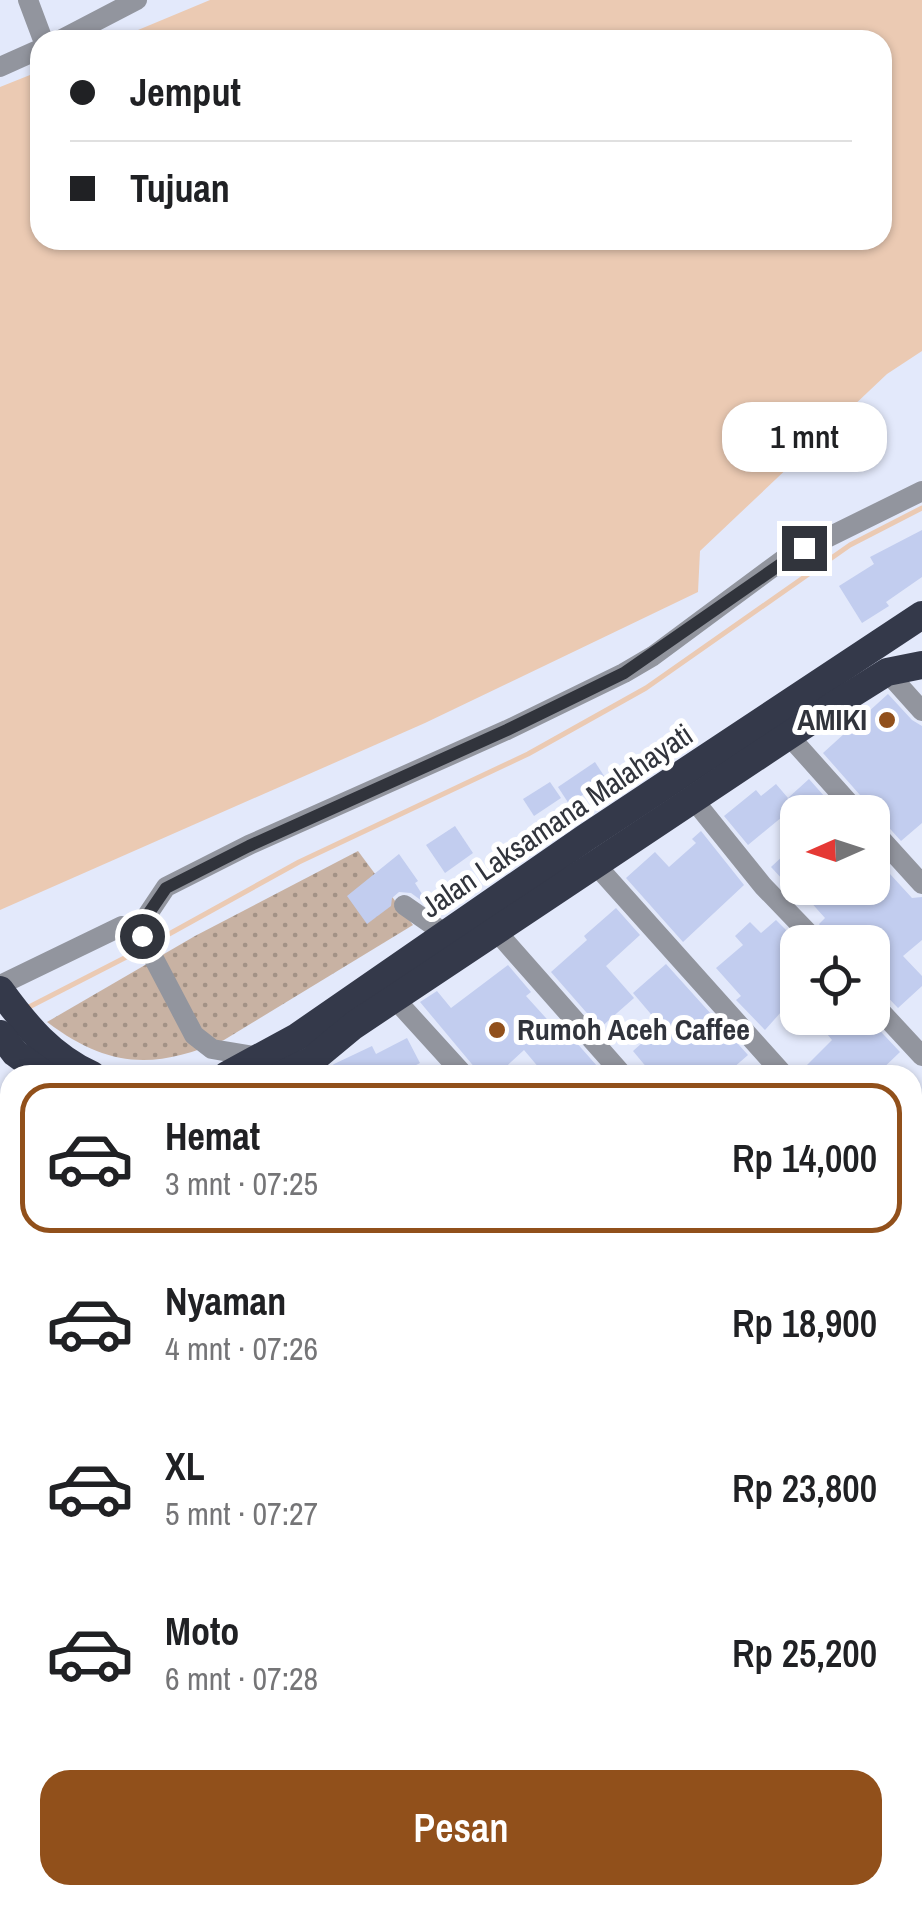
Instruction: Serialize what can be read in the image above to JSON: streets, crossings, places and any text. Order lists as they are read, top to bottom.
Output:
{
  "streets": {
    "highway": ["Jalan Laksamana Malahayati"]
  },
  "places": ["AMIKI", "Rumoh Aceh Caffee"],
  "north": "left",
  "page": {
    "banner": ["Jemput", "Tujuan"],
    "bubble": "1 mnt",
    "list": [
      {
        "name": "Hemat",
        "note": "3 mnt · 07:25",
        "value": "Rp 14,000"
      },
      {
        "name": "Nyaman",
        "note": "4 mnt · 07:26",
        "value": "Rp 18,900"
      },
      {
        "name": "XL",
        "note": "5 mnt · 07:27",
        "value": "Rp 23,800"
      },
      {
        "name": "Moto",
        "note": "6 mnt · 07:28",
        "value": "Rp 25,200"
      }
    ],
    "buttons": "Pesan"
  }
}
